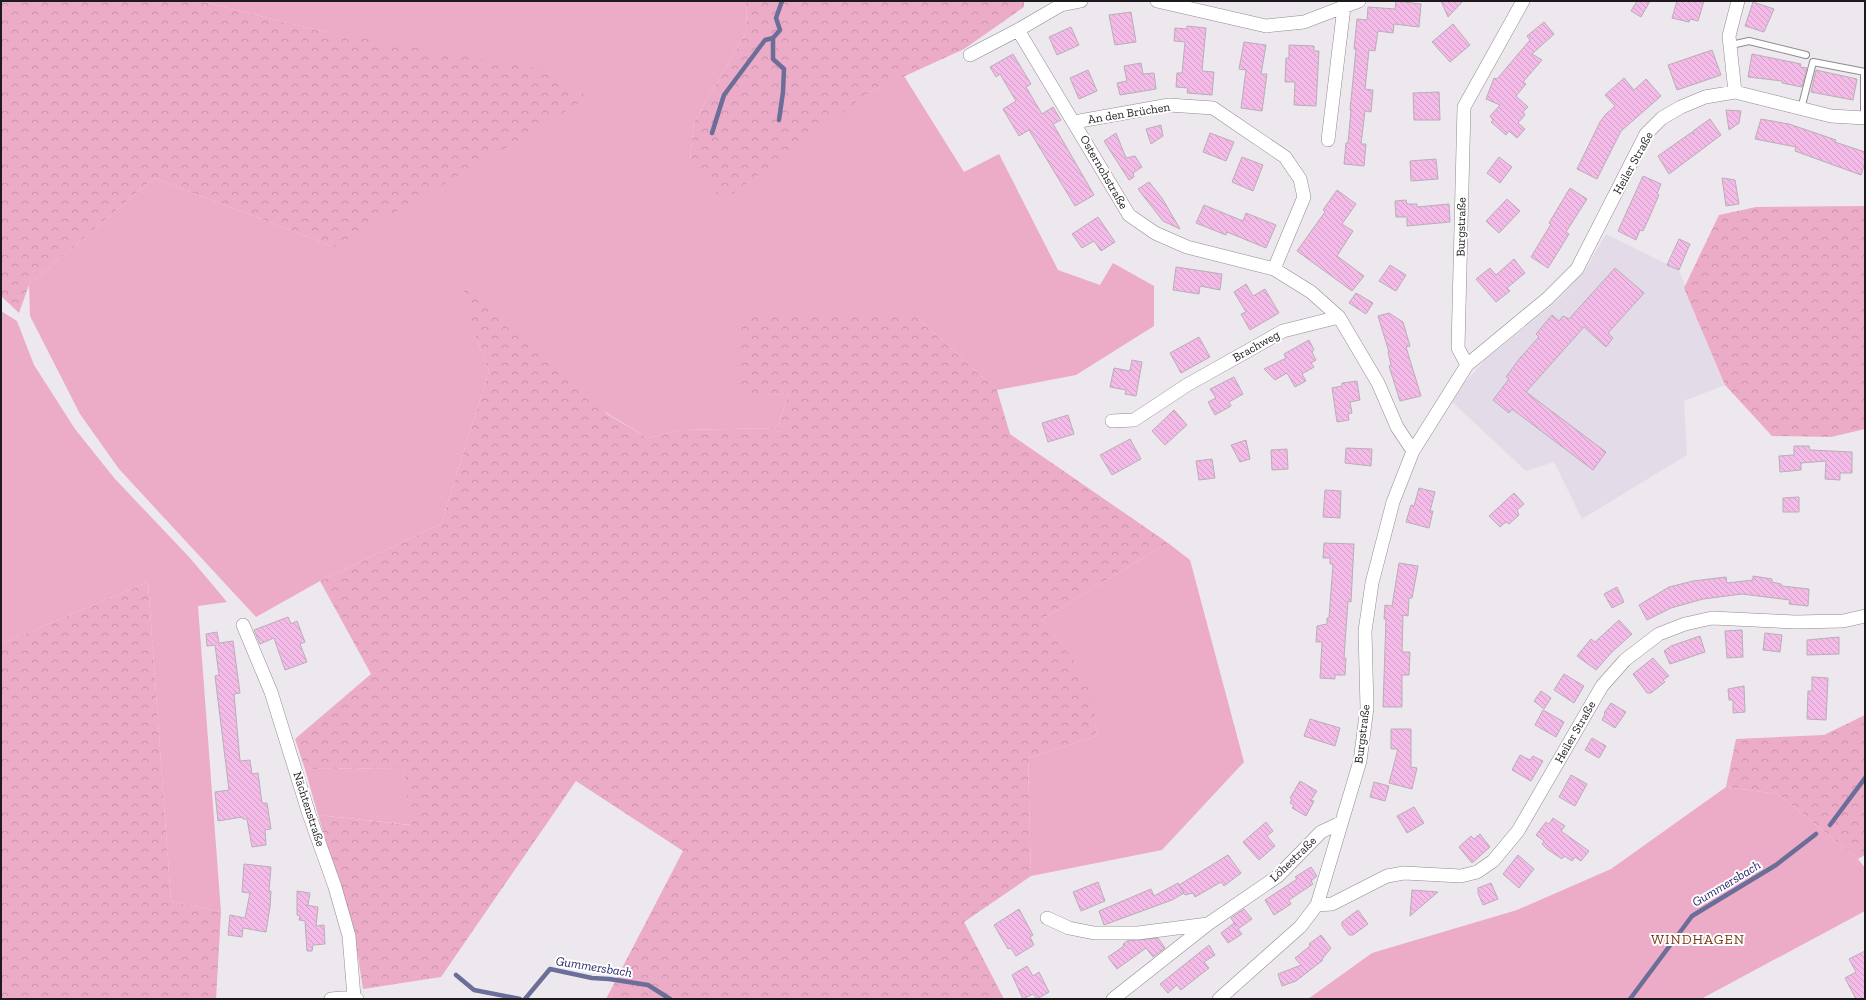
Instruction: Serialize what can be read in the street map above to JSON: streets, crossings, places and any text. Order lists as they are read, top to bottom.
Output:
{
  "streets": {
    "street": [
      "An den Brüchen",
      "Heiler Straße",
      "Osternohstraße",
      "Burgstraße",
      "Brachweg",
      "Nächtenstraße",
      "Löhestraße"
    ]
  },
  "crossings": [
    ["An den Brüchen", "Osternohstraße"],
    ["Heiler Straße", "Burgstraße"],
    ["Osternohstraße", "Brachweg"],
    ["Burgstraße", "Löhestraße"]
  ],
  "districts": ["WINDHAGEN"],
  "water": ["Gummersbach"]
}
